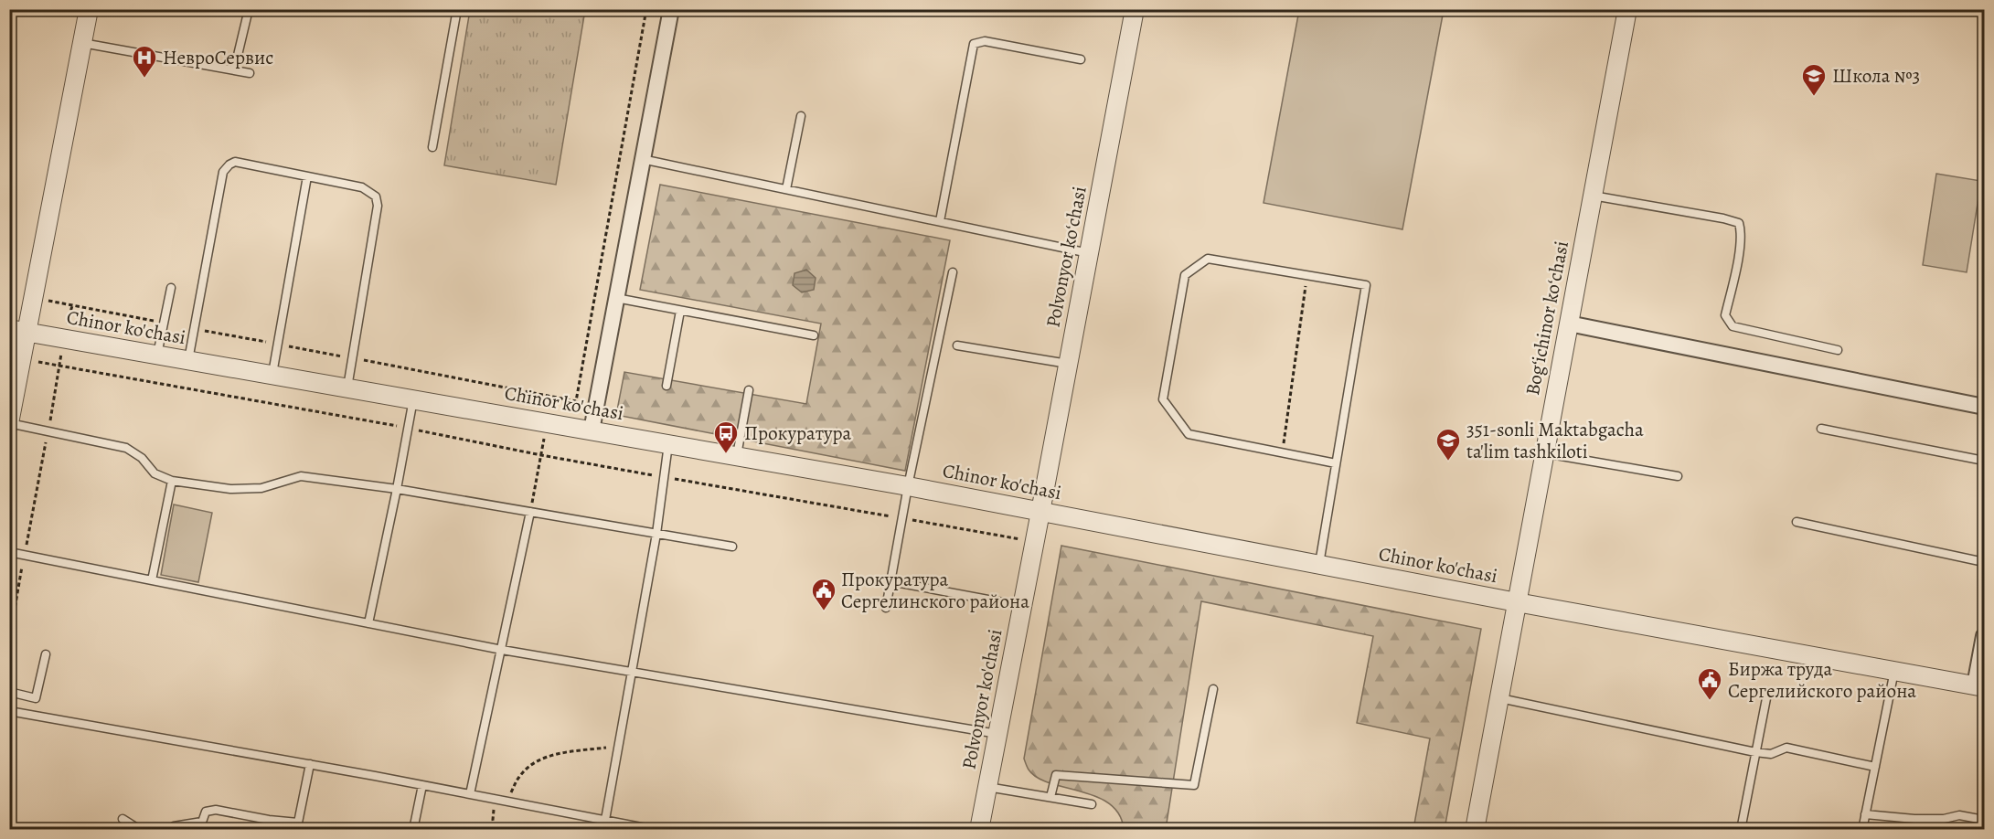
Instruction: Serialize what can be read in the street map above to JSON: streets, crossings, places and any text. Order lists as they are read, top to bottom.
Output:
{
  "streets": {
    "street": [
      "Polvonyor koʻchasi",
      "Bogʻichinor koʻchasi",
      "Chinor ko'chasi",
      "Polvonyor ko'chasi"
    ]
  },
  "crossings": [
    ["Polvonyor koʻchasi", "Chinor ko'chasi"],
    ["Polvonyor koʻchasi", "Polvonyor ko'chasi"],
    ["Bogʻichinor koʻchasi", "Chinor ko'chasi"],
    ["Chinor ko'chasi", "Polvonyor ko'chasi"]
  ],
  "places": {
    "hospital": ["НевроСервис"],
    "school or university": ["Школа №3", "351-sonli Maktabgacha ta'lim tashkiloti"],
    "bus stop": ["Прокуратура"],
    "public building": ["Прокуратура Сергелинского района", "Биржа труда Сергелийского района"]
  }
}
